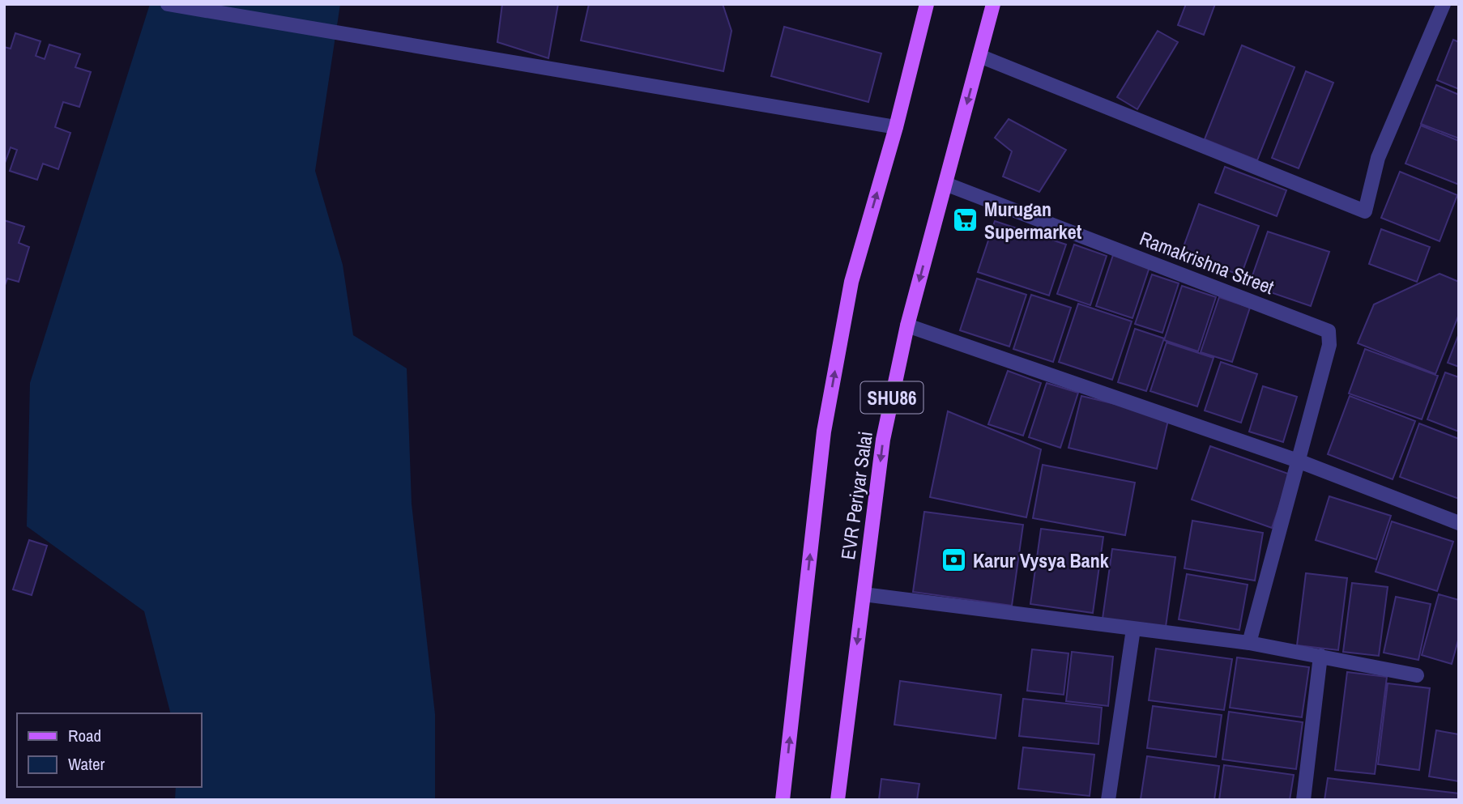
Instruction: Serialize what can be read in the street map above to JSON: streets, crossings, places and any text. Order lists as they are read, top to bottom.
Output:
{
  "streets": {
    "main road": ["SHU86", "EVR Periyar Salai"],
    "street": ["Ramakrishna Street"]
  },
  "crossings": [
    ["Ramakrishna Street", "EVR Periyar Salai"]
  ],
  "places": {
    "supermarket": ["Murugan Supermarket"],
    "bank": ["Karur Vysya Bank"]
  },
  "legend": ["Road", "Water"]
}
